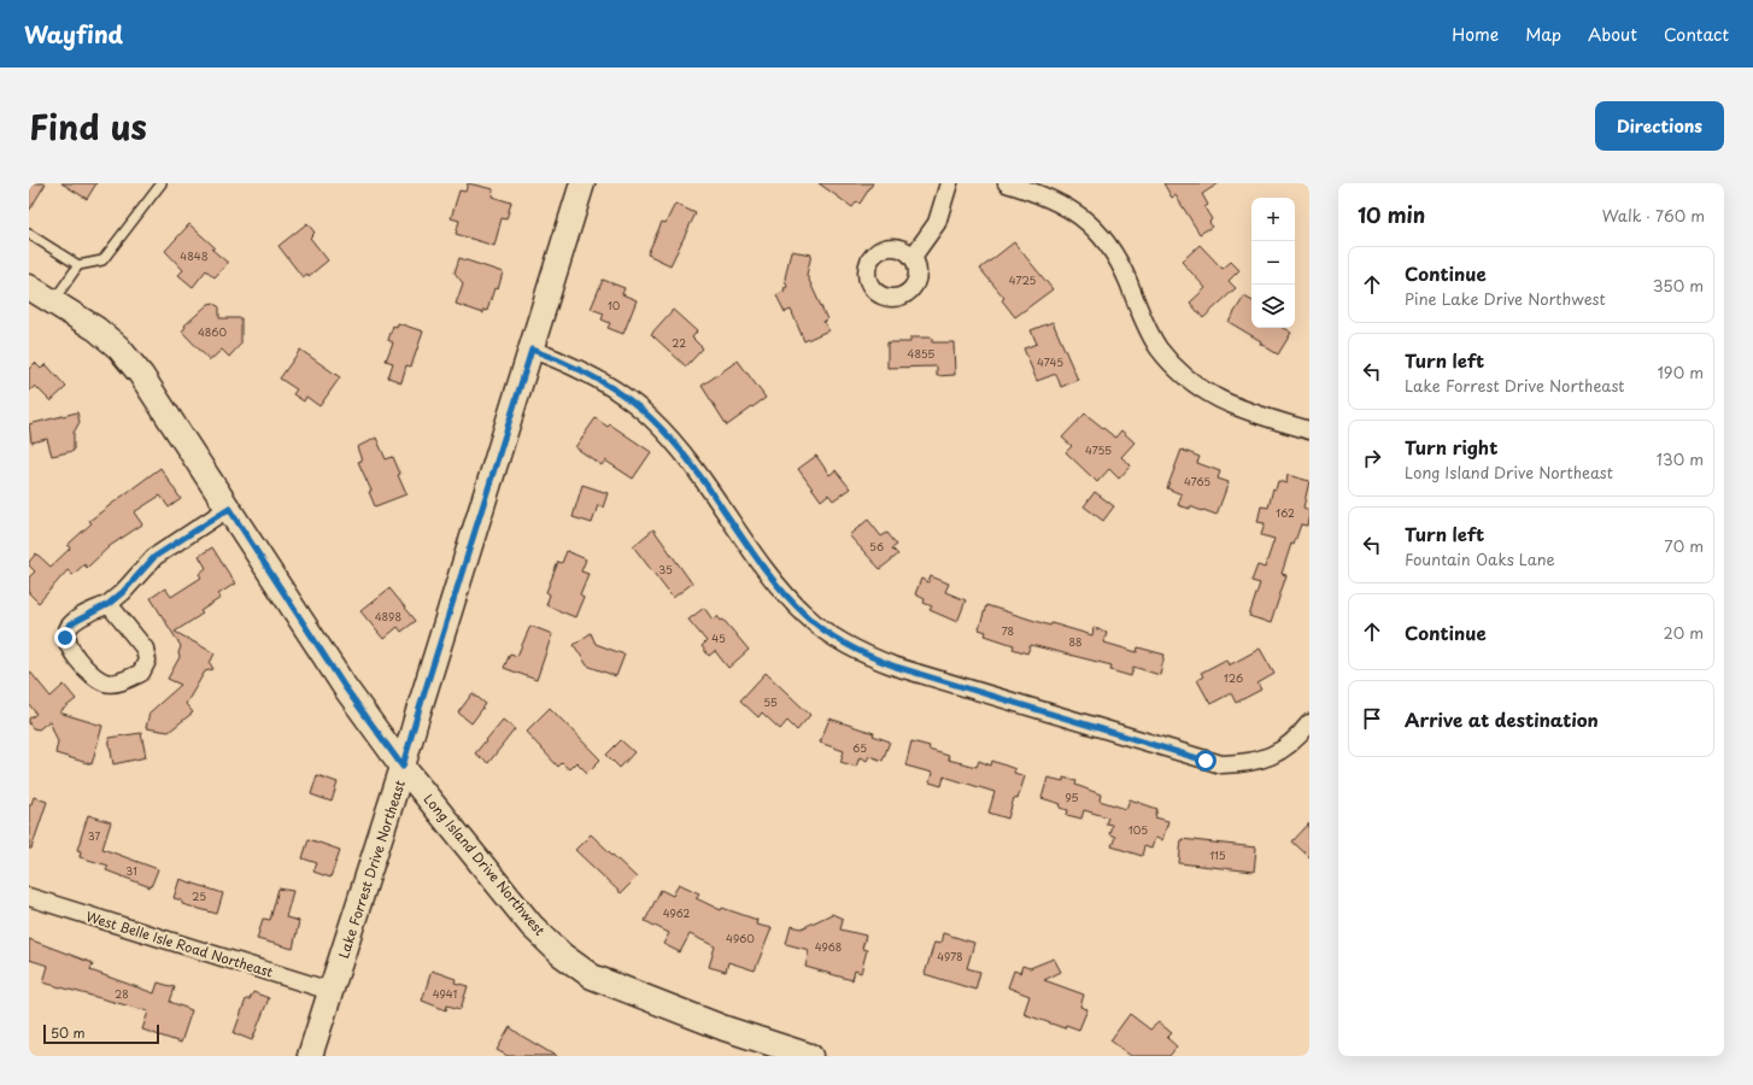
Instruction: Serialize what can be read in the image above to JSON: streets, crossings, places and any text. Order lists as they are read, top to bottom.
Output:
{
  "streets": {
    "street": ["Long Island Drive Northwest", "Lake Forrest Drive Northeast", "West Belle Isle Road Northeast"]
  },
  "crossings": [
    ["Long Island Drive Northwest", "Lake Forrest Drive Northeast"],
    ["Lake Forrest Drive Northeast", "West Belle Isle Road Northeast"]
  ],
  "house_numbers": [
    "4848",
    "4725",
    "10",
    "4860",
    "22",
    "4855",
    "4745",
    "4755",
    "4765",
    "162",
    "56",
    "35",
    "4898",
    "78",
    "45",
    "88",
    "126",
    "55",
    "65",
    "95",
    "105",
    "37",
    "115",
    "31",
    "25",
    "4962",
    "4960",
    "4968",
    "4978",
    "28",
    "4941"
  ],
  "scale_bar": "50 m",
  "page": {
    "header": "Wayfind",
    "nav": [
      "Home",
      "Map",
      "About",
      "Contact"
    ],
    "title": "Find us",
    "buttons": "Directions",
    "heading": ["10 min", "Walk · 760 m"],
    "map_buttons": ["+", "−"],
    "list": [
      ["Continue", "Pine Lake Drive Northwest", "350 m"],
      ["Turn left", "Lake Forrest Drive Northeast", "190 m"],
      ["Turn right", "Long Island Drive Northeast", "130 m"],
      ["Turn left", "Fountain Oaks Lane", "70 m"],
      ["Continue", "20 m"],
      "Arrive at destination"
    ],
    "scale": "50 m"
  }
}
